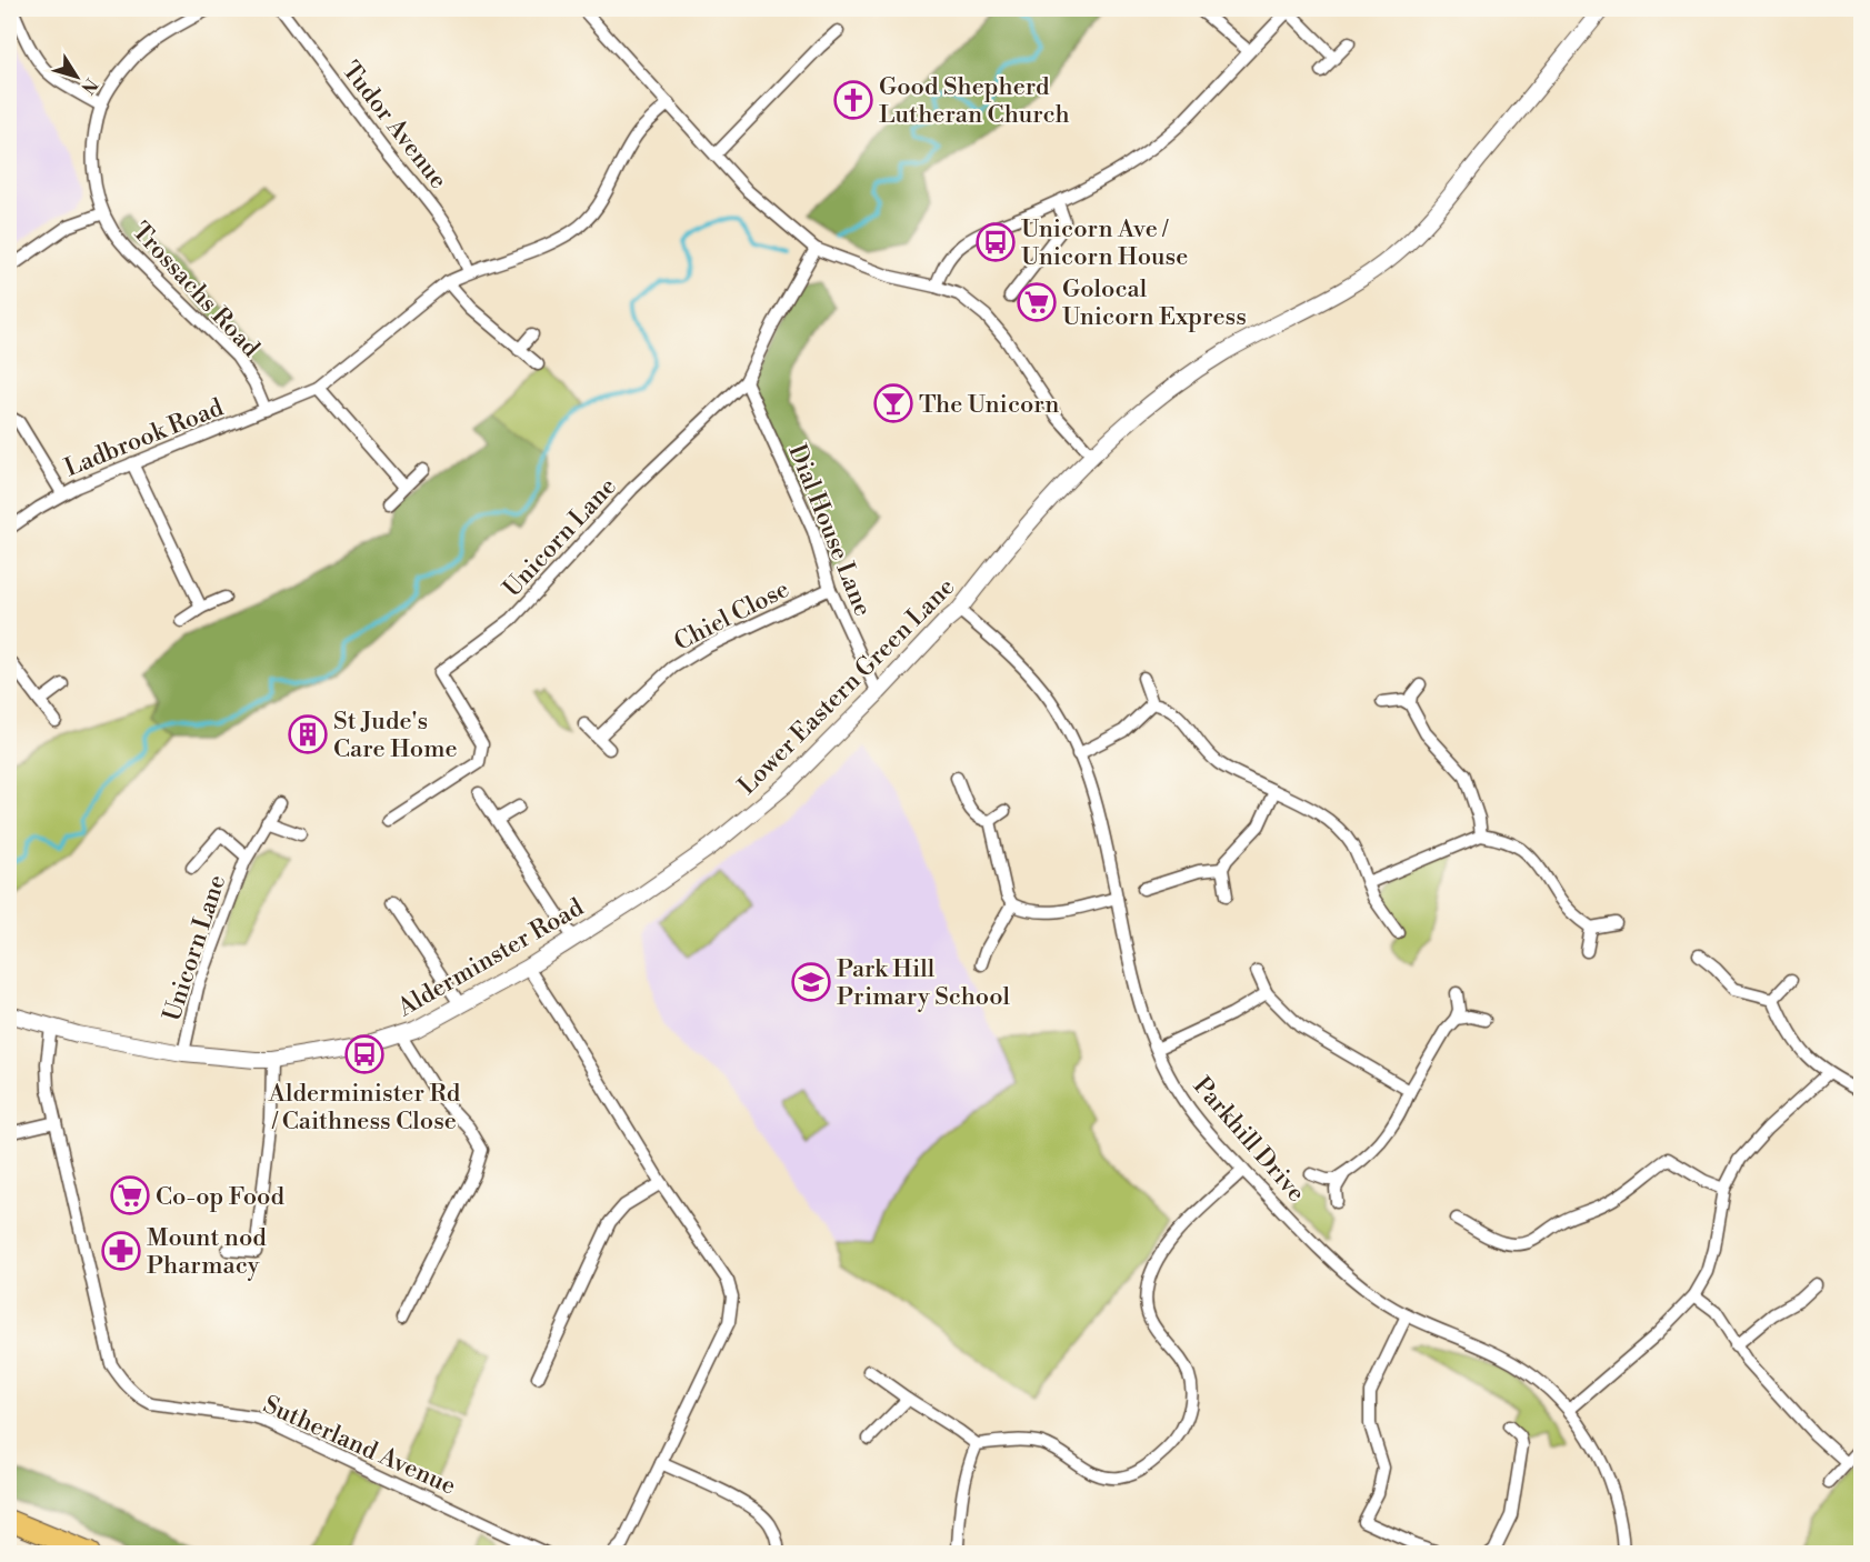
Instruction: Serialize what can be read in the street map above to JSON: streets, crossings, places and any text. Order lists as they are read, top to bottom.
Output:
{
  "streets": {
    "street": [
      "Tudor Avenue",
      "Trossachs Road",
      "Ladbrook Road",
      "Dial House Lane",
      "Unicorn Lane",
      "Chiel Close",
      "Lower Eastern Green Lane",
      "Alderminster Road",
      "Parkhill Drive",
      "Sutherland Avenue"
    ]
  },
  "crossings": [
    ["Tudor Avenue", "Ladbrook Road"],
    ["Trossachs Road", "Ladbrook Road"],
    ["Dial House Lane", "Unicorn Lane"],
    ["Dial House Lane", "Chiel Close"],
    ["Dial House Lane", "Lower Eastern Green Lane"],
    ["Unicorn Lane", "Alderminster Road"],
    ["Lower Eastern Green Lane", "Alderminster Road"],
    ["Lower Eastern Green Lane", "Parkhill Drive"],
    ["Alderminster Road", "Sutherland Avenue"]
  ],
  "places": {
    "church": ["Good Shepherd Lutheran Church"],
    "bus stop": ["Unicorn Ave / Unicorn House", "Alderminister Rd / Caithness Close"],
    "supermarket": ["Golocal Unicorn Express", "Co-op Food"],
    "bar": ["The Unicorn"],
    "building": ["St Jude's Care Home"],
    "school or university": ["Park Hill Primary School"],
    "pharmacy": ["Mount nod Pharmacy"]
  },
  "north": "bottom right"
}
